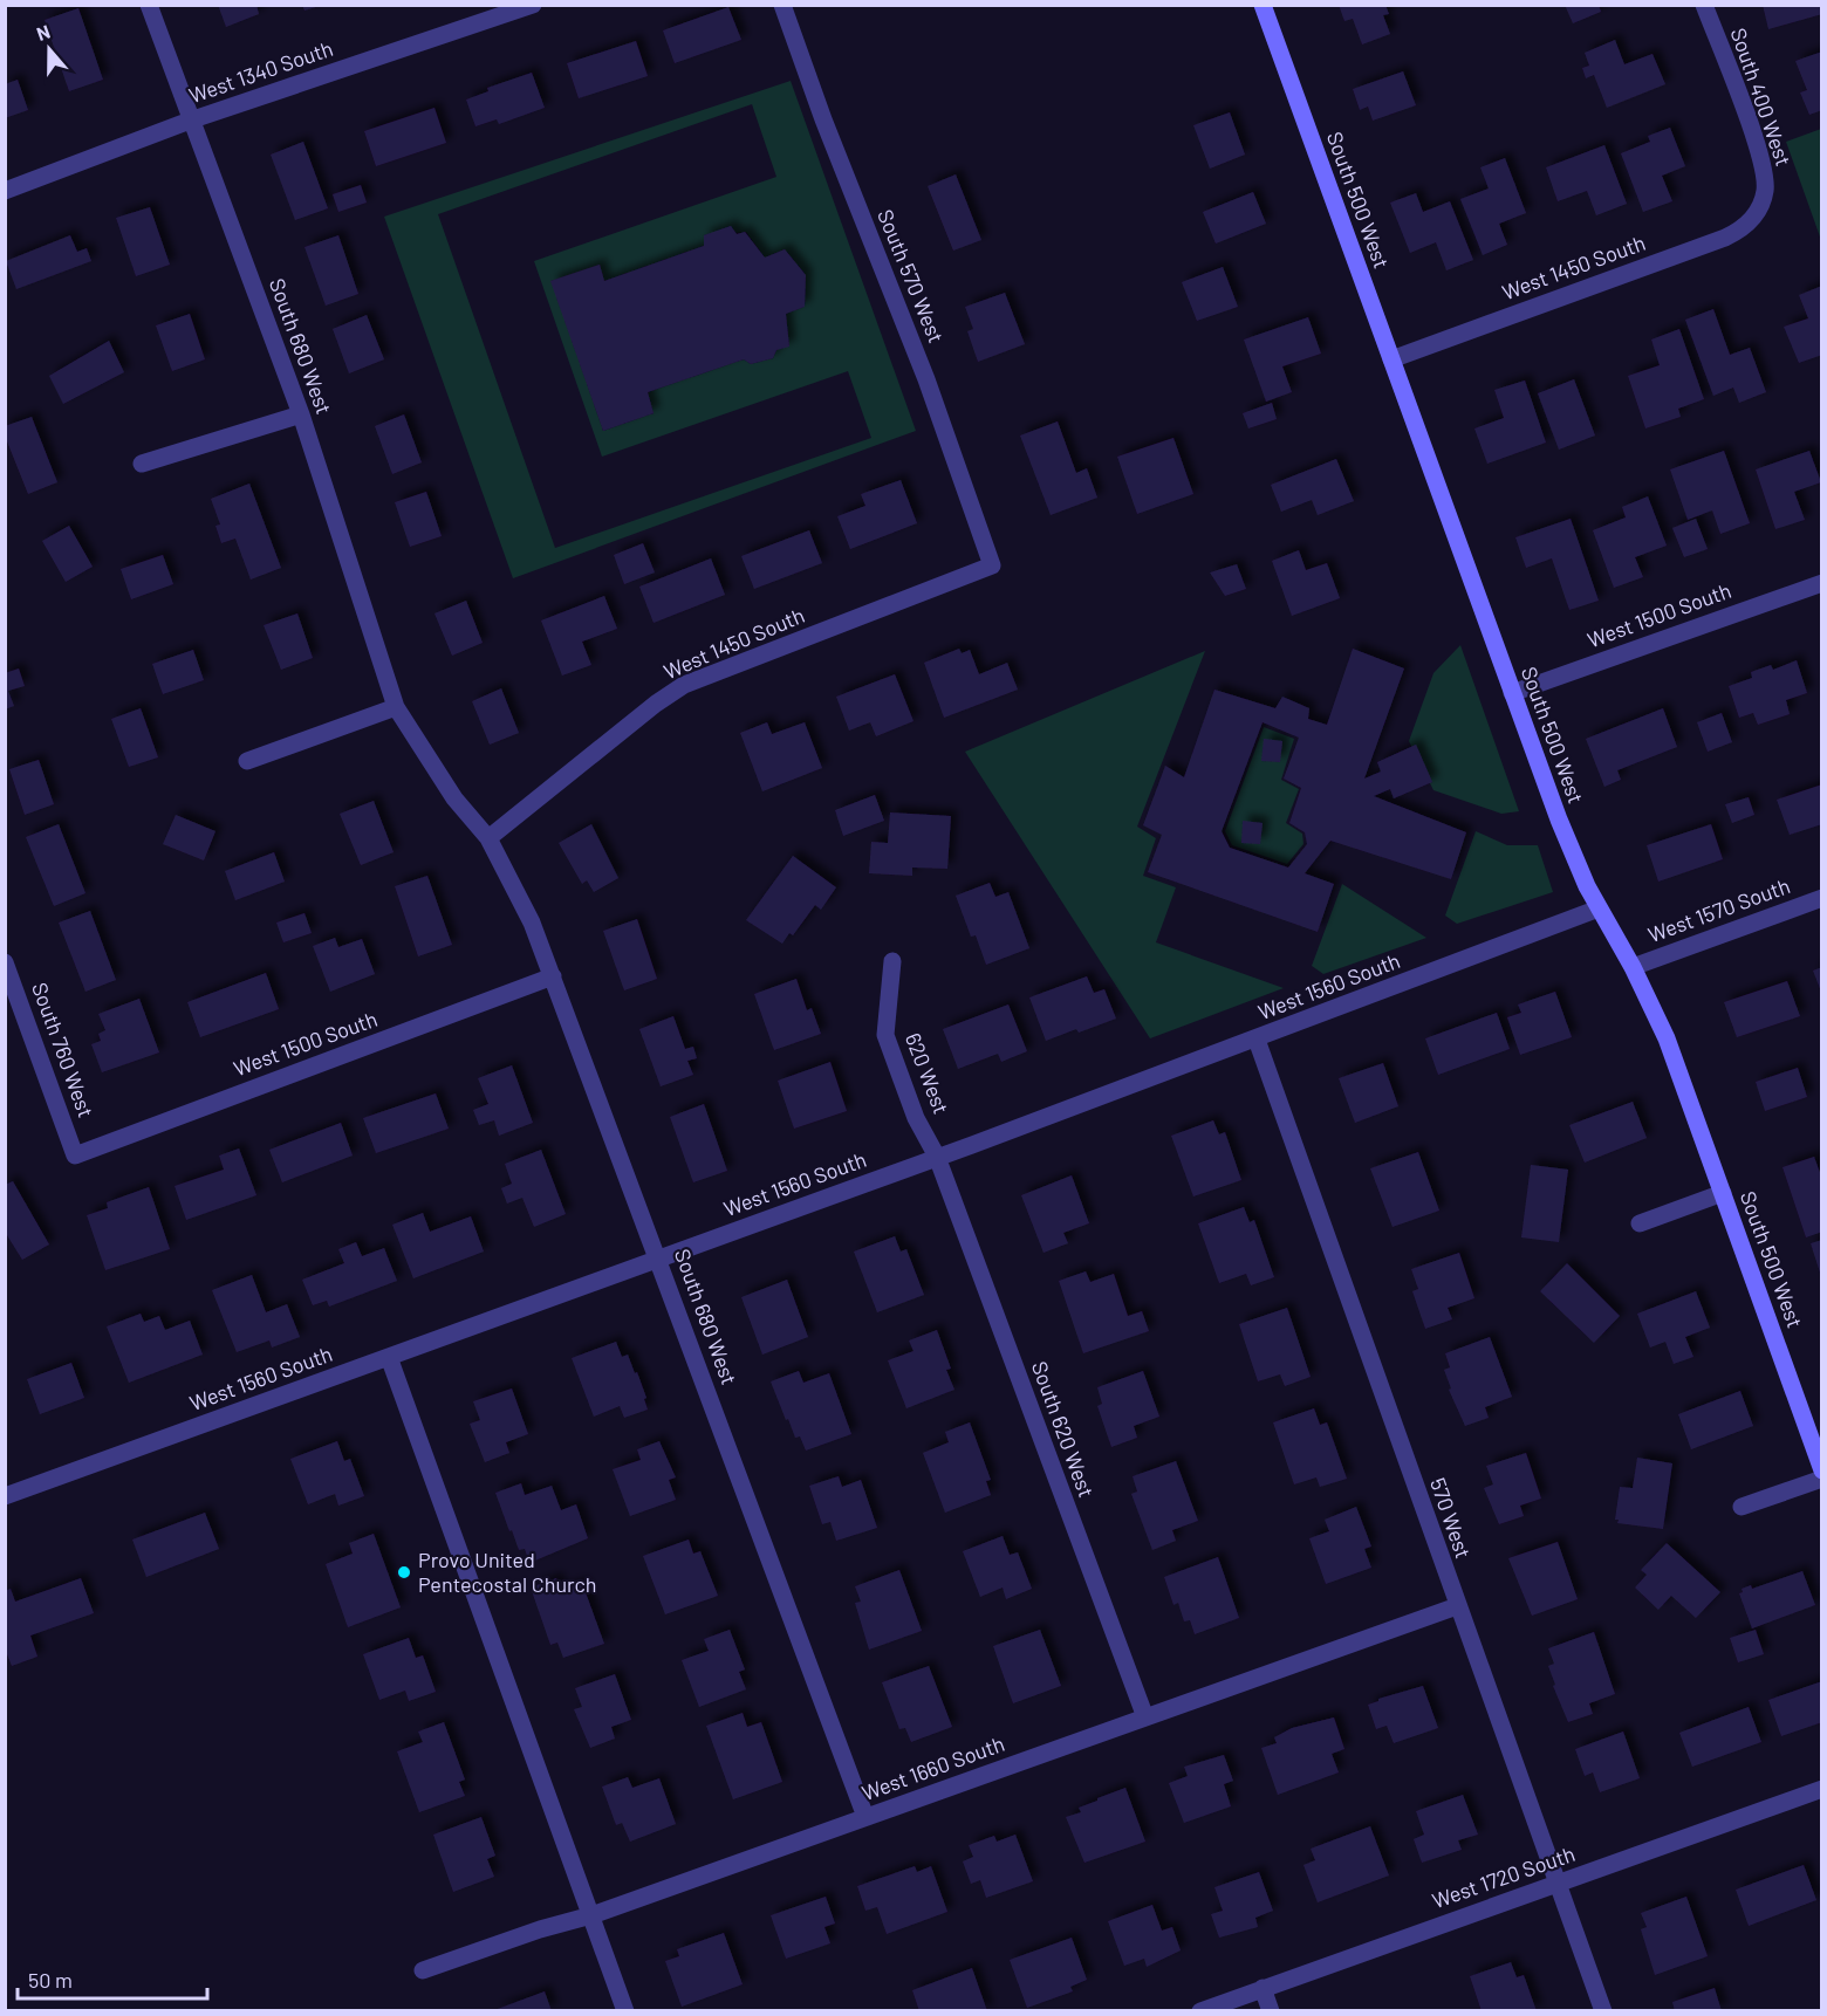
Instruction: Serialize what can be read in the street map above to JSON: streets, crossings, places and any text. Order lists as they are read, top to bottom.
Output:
{
  "streets": {
    "main road": ["South 500 West"],
    "street": [
      "West 1340 South",
      "South 400 West",
      "West 1450 South",
      "South 570 West",
      "South 680 West",
      "West 1500 South",
      "West 1570 South",
      "West 1560 South",
      "South 760 West",
      "620 West",
      "South 620 West",
      "570 West",
      "West 1660 South",
      "West 1720 South"
    ]
  },
  "crossings": [
    ["West 1340 South", "South 680 West"],
    ["South 400 West", "West 1450 South"],
    ["South 500 West", "West 1450 South"],
    ["South 500 West", "West 1500 South"],
    ["South 500 West", "West 1570 South"],
    ["South 500 West", "West 1560 South"],
    ["West 1450 South", "South 570 West"],
    ["West 1450 South", "South 680 West"],
    ["South 680 West", "West 1500 South"],
    ["South 680 West", "West 1560 South"],
    ["South 680 West", "West 1660 South"],
    ["West 1500 South", "South 760 West"],
    ["West 1560 South", "620 West"],
    ["West 1560 South", "South 620 West"],
    ["West 1560 South", "570 West"],
    ["620 West", "South 620 West"],
    ["South 620 West", "West 1660 South"],
    ["570 West", "West 1660 South"],
    ["570 West", "West 1720 South"]
  ],
  "places": ["Provo United Pentecostal Church"],
  "scale_bar": "50 m",
  "north": "top"
}
